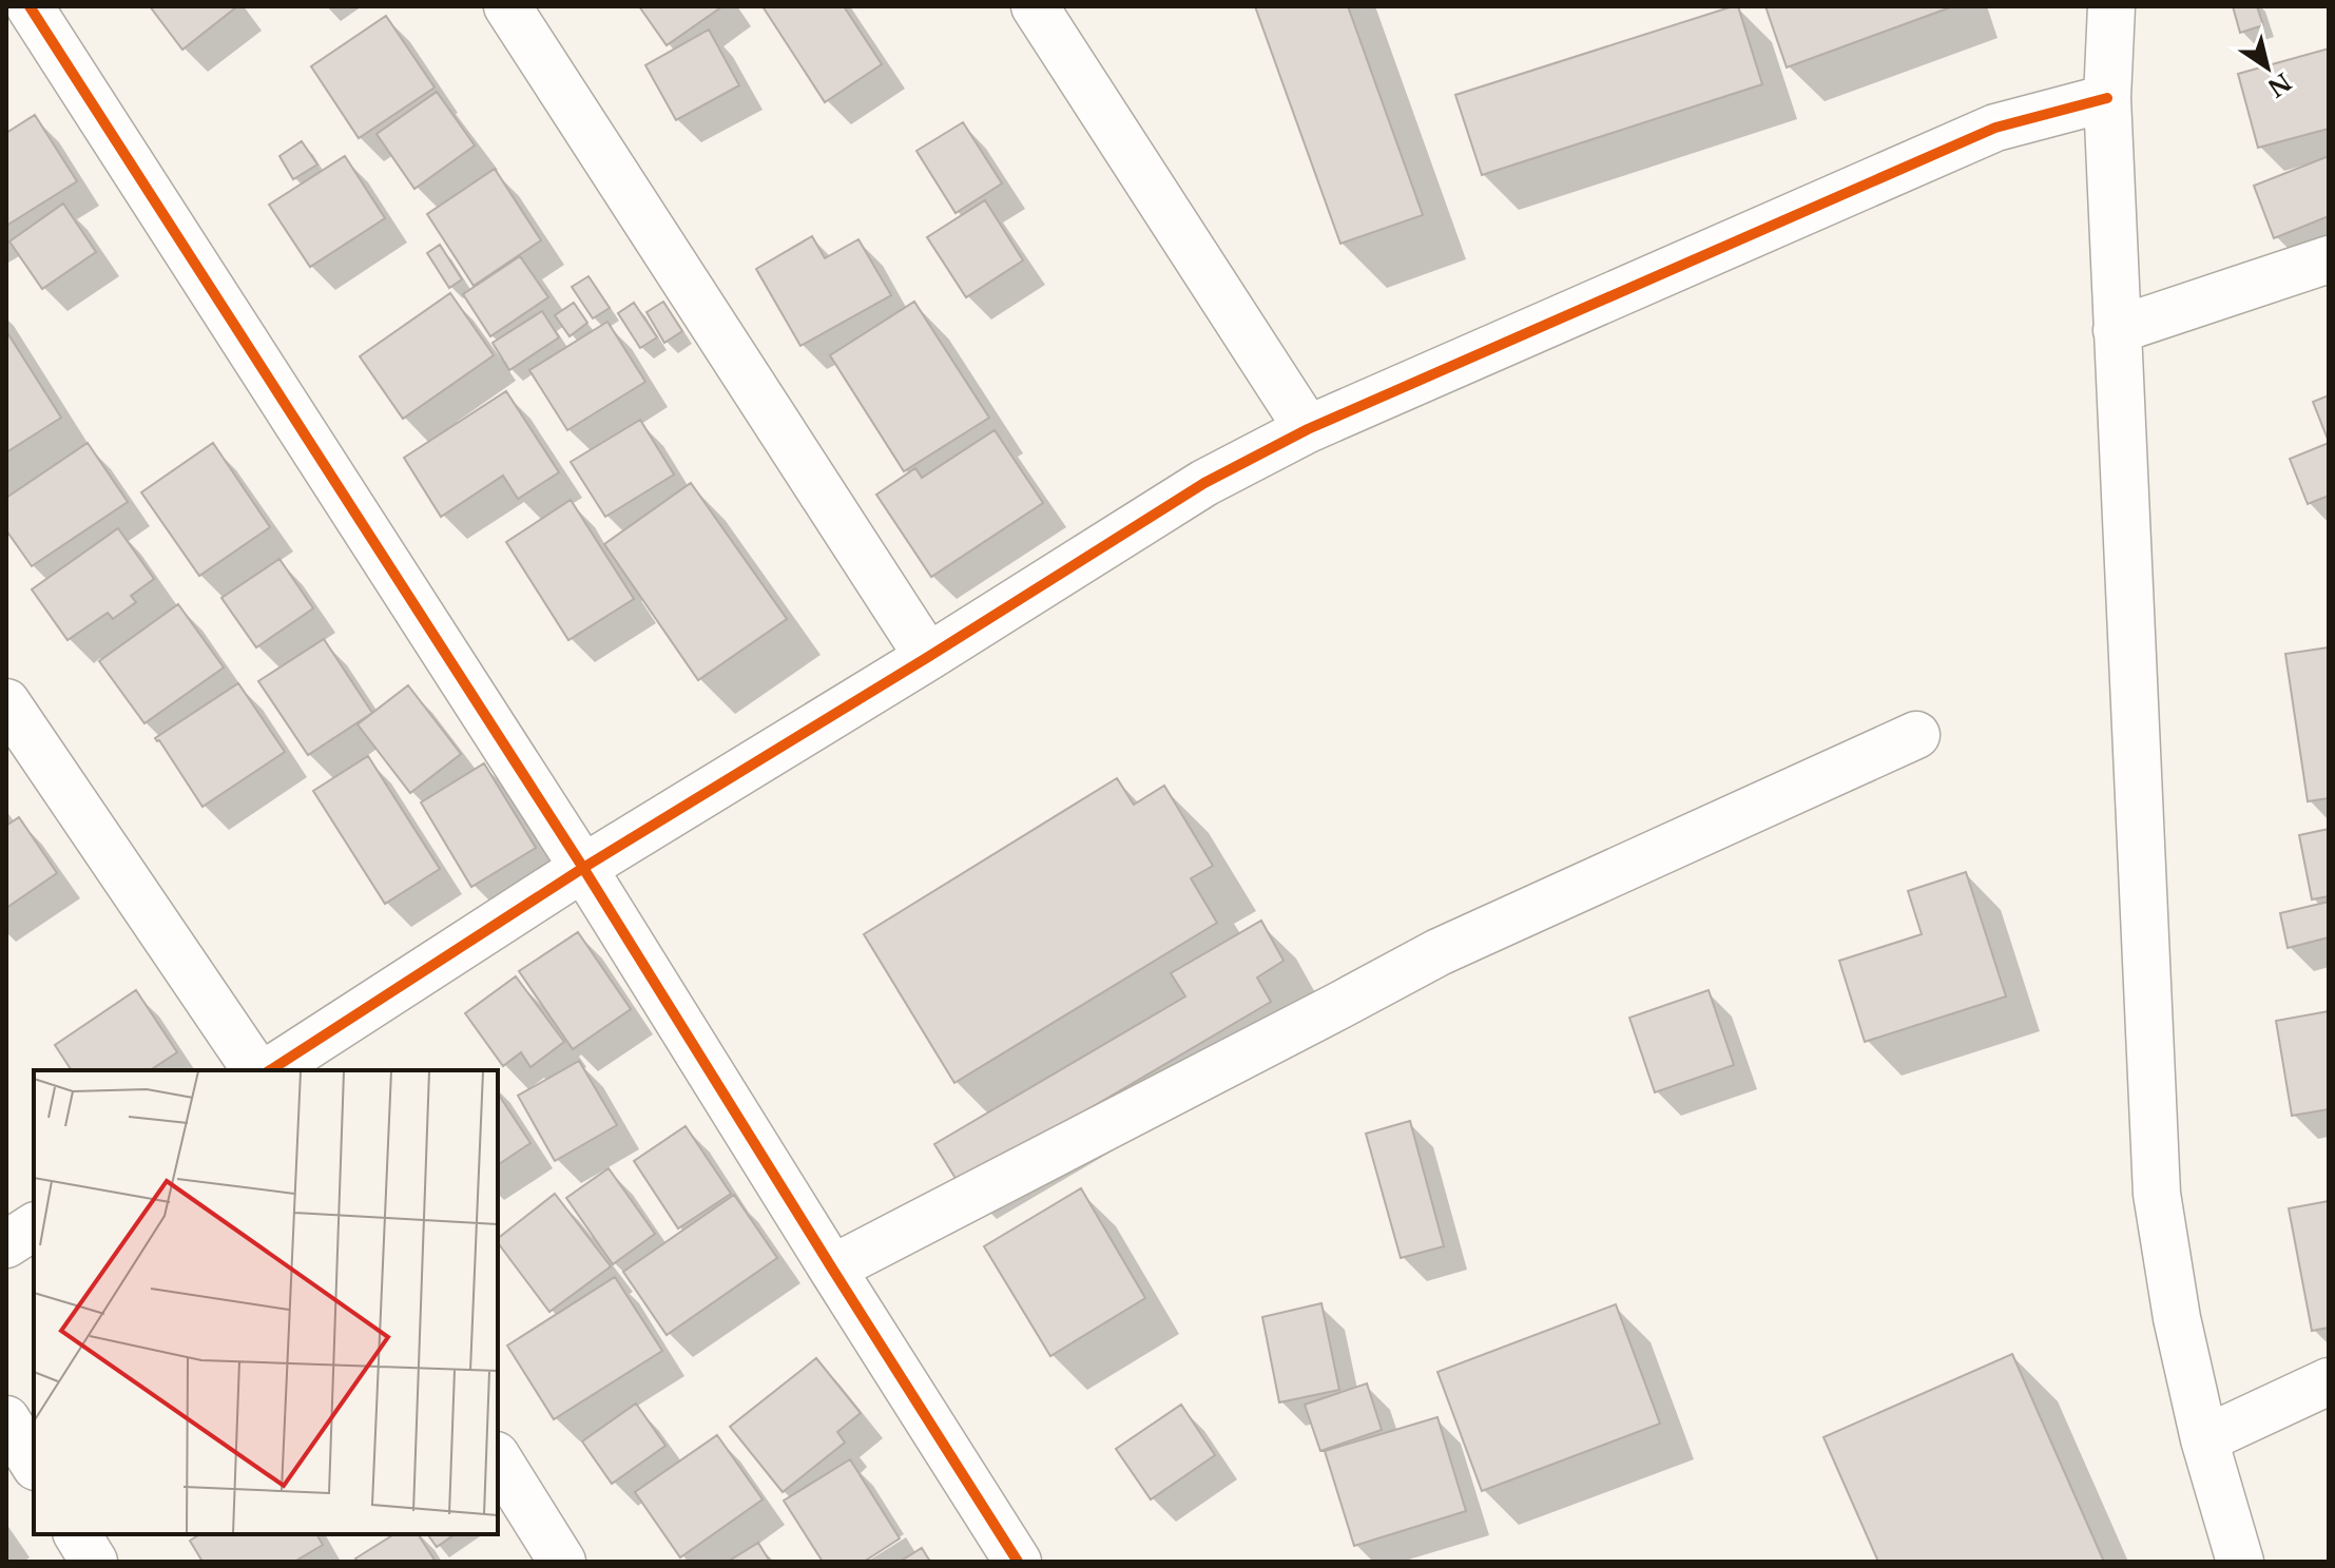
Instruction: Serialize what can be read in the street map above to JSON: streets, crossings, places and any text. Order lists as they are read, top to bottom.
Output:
{
  "north": "bottom right"
}
